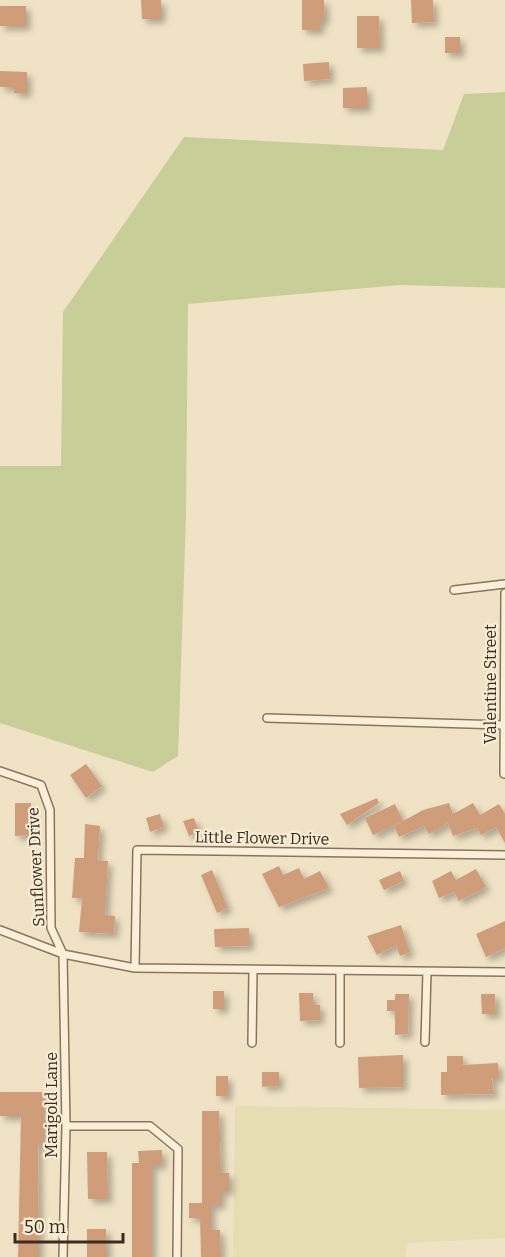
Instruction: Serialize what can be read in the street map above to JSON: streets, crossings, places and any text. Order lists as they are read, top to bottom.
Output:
{
  "streets": {
    "lane": [
      "Valentine Street",
      "Little Flower Drive",
      "Sunflower Drive",
      "Marigold Lane"
    ]
  },
  "crossings": [
    ["Sunflower Drive", "Marigold Lane"]
  ],
  "scale_bar": "50 m"
}
